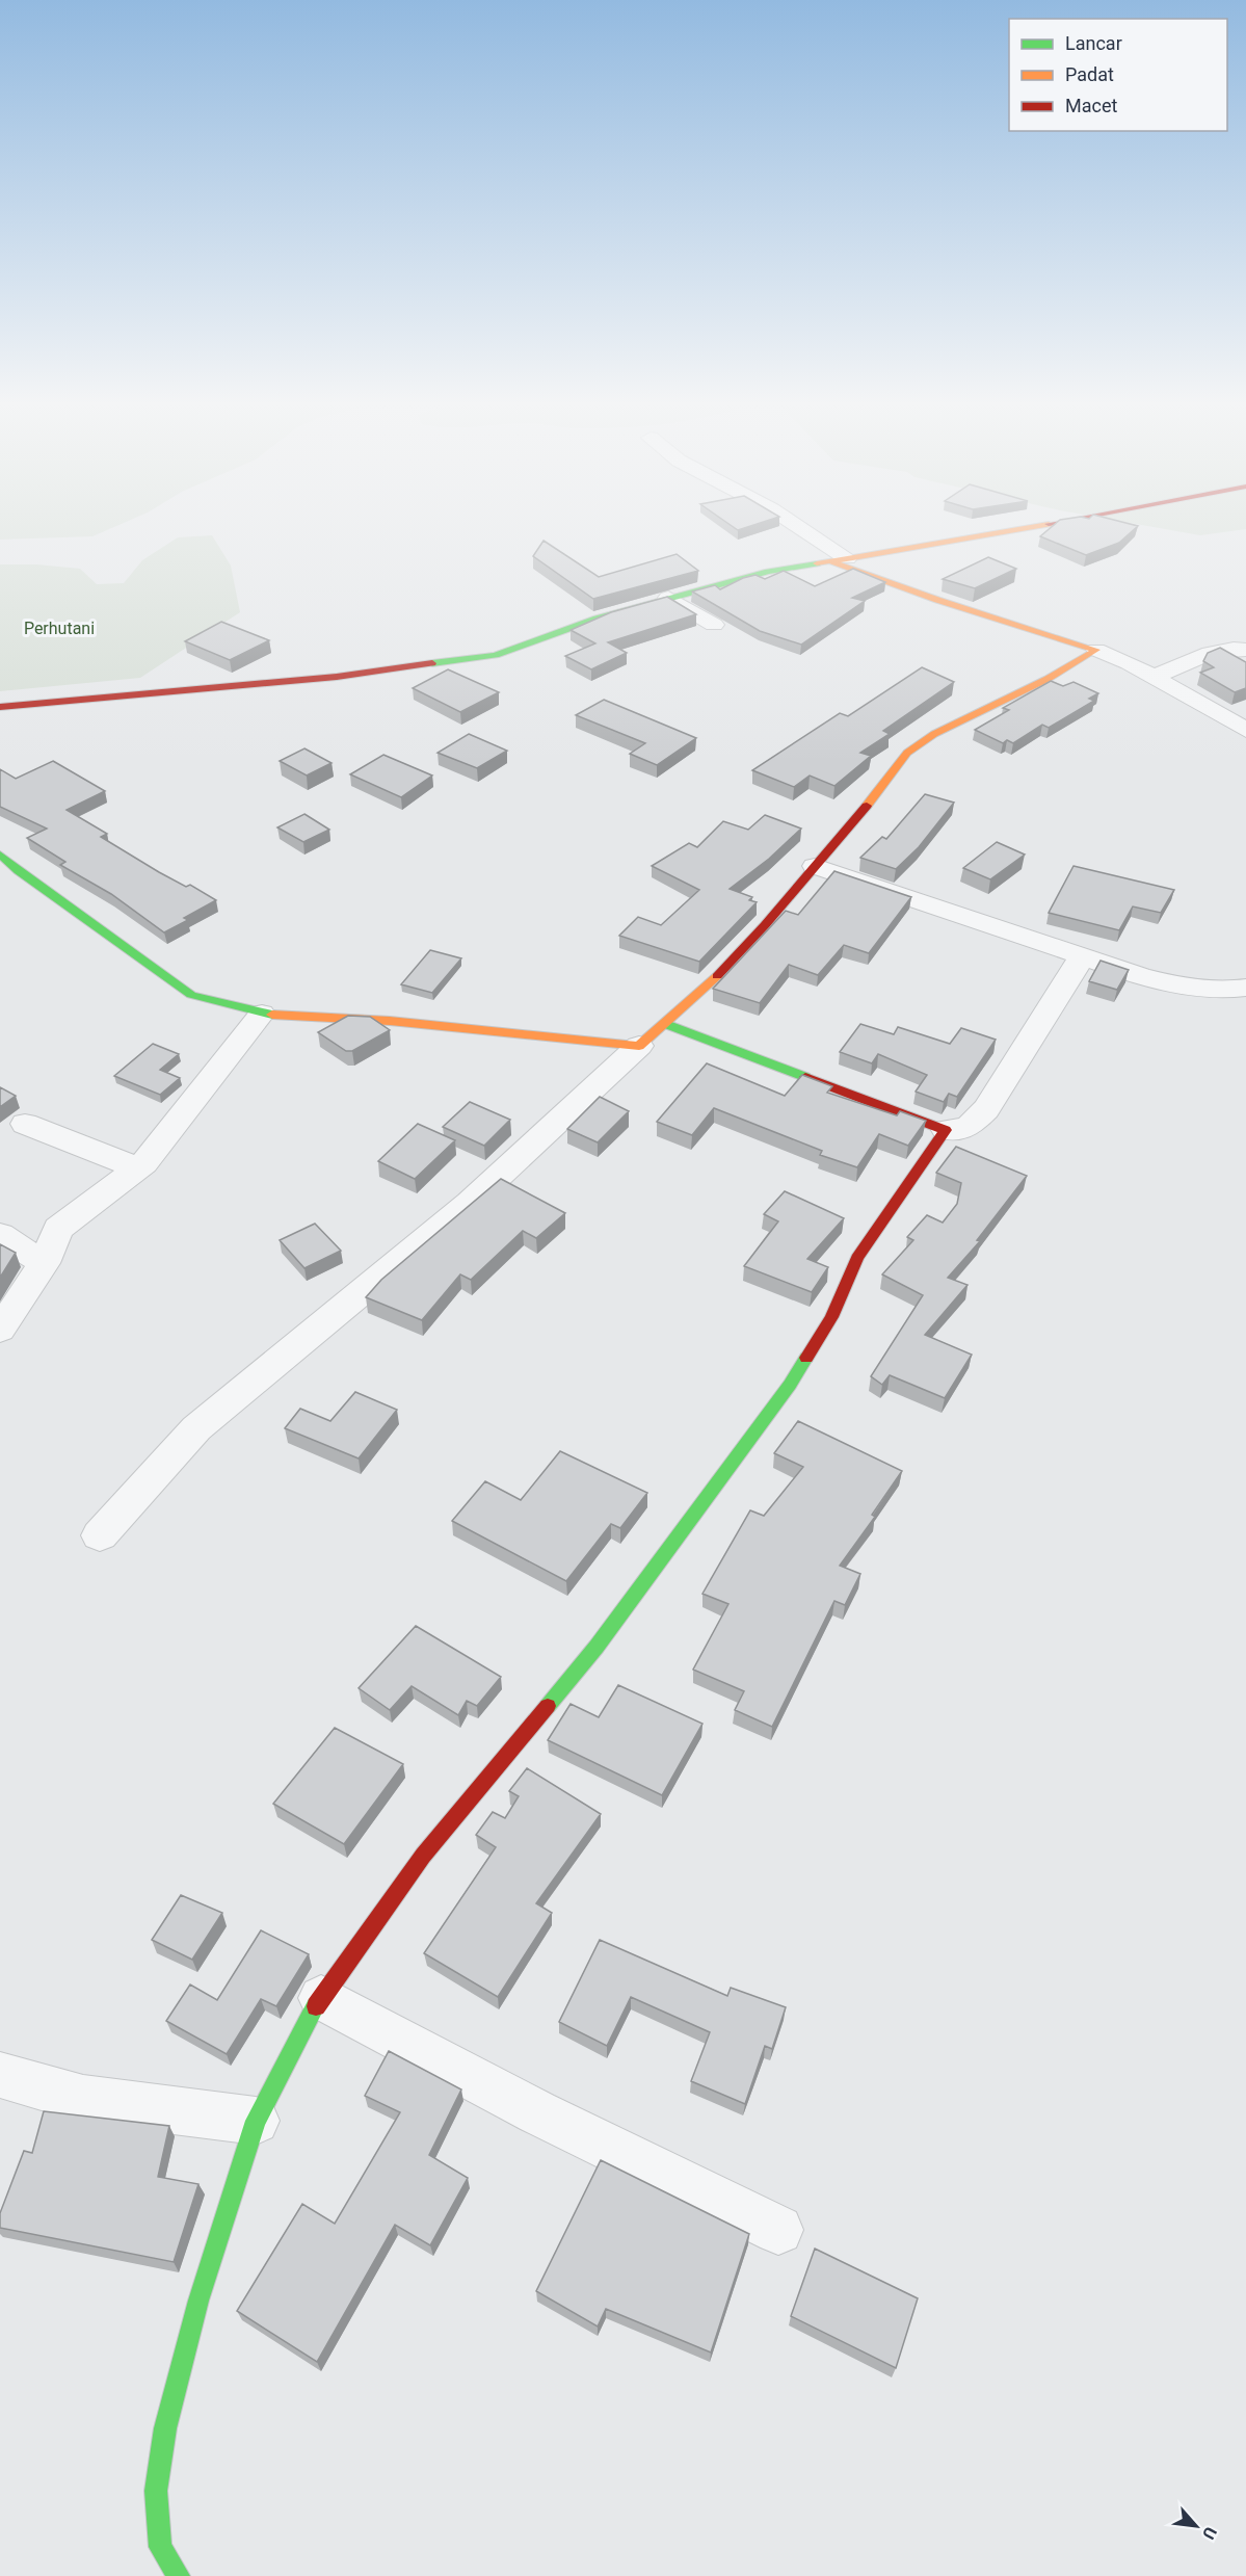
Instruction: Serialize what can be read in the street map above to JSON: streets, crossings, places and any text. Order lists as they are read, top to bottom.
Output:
{
  "parks": ["Perhutani"],
  "legend": ["Lancar", "Padat", "Macet"],
  "north": "bottom right"
}
